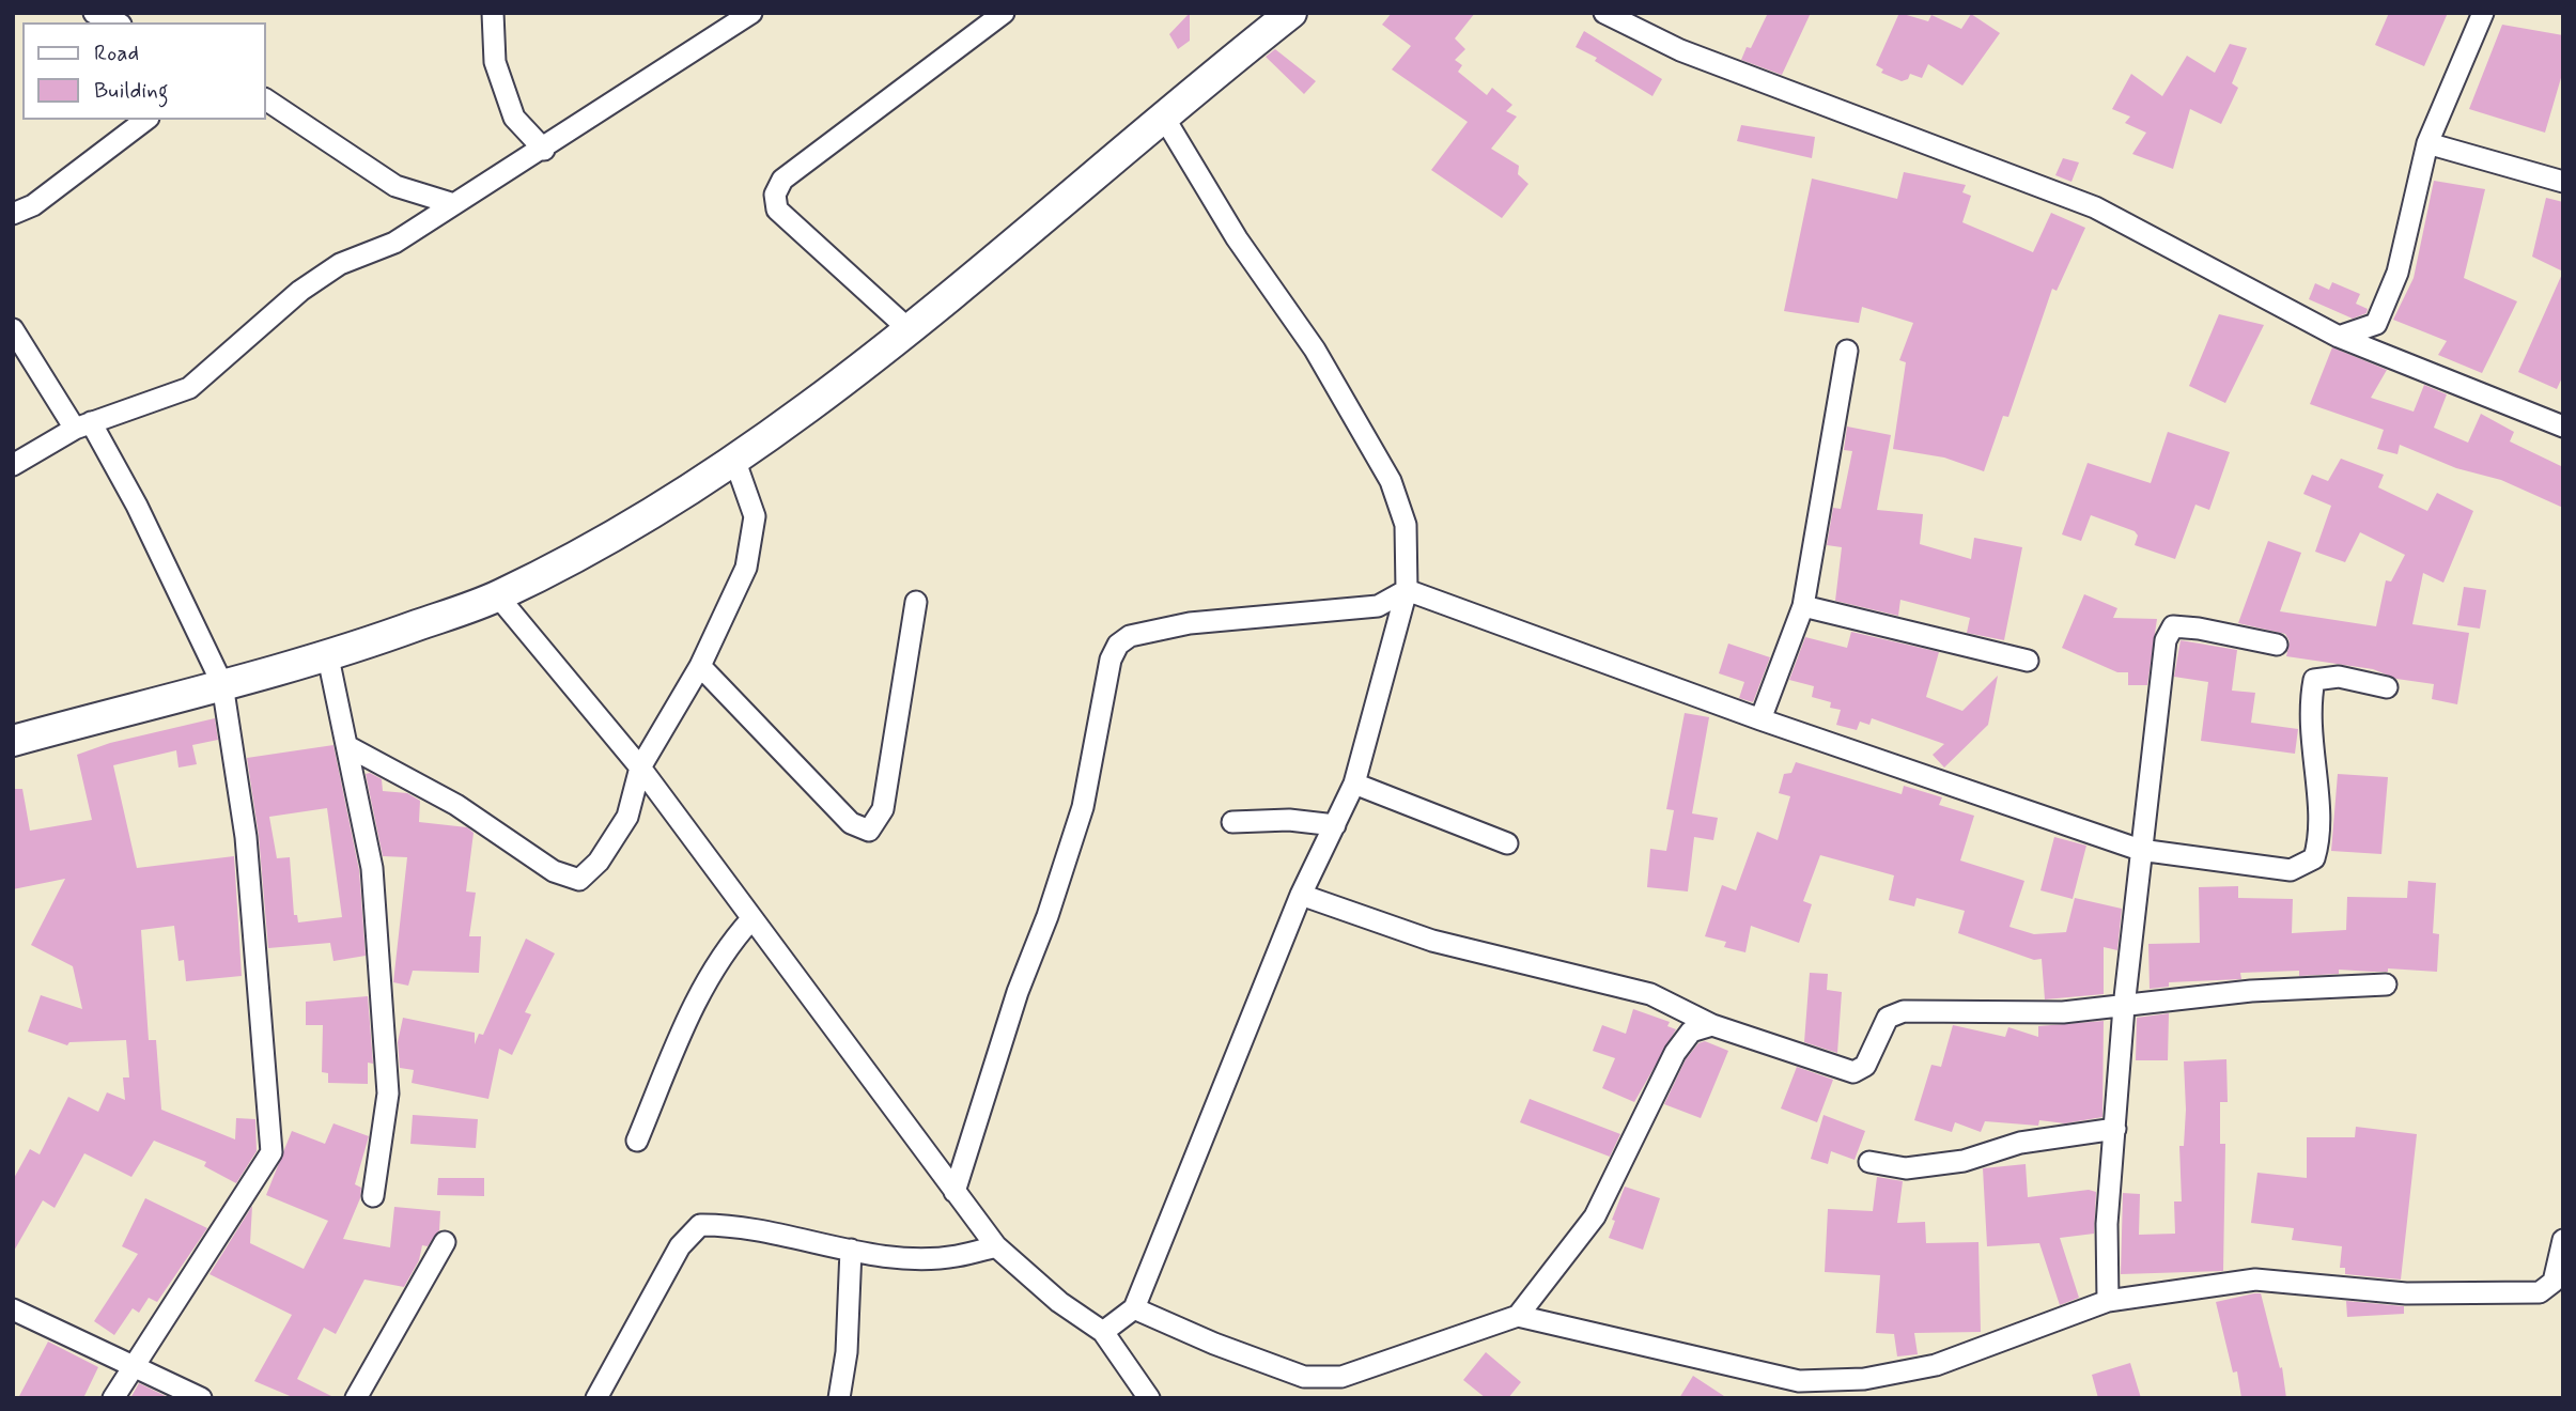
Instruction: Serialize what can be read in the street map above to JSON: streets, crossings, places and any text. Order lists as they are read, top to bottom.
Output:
{
  "legend": ["Road", "Building"]
}
